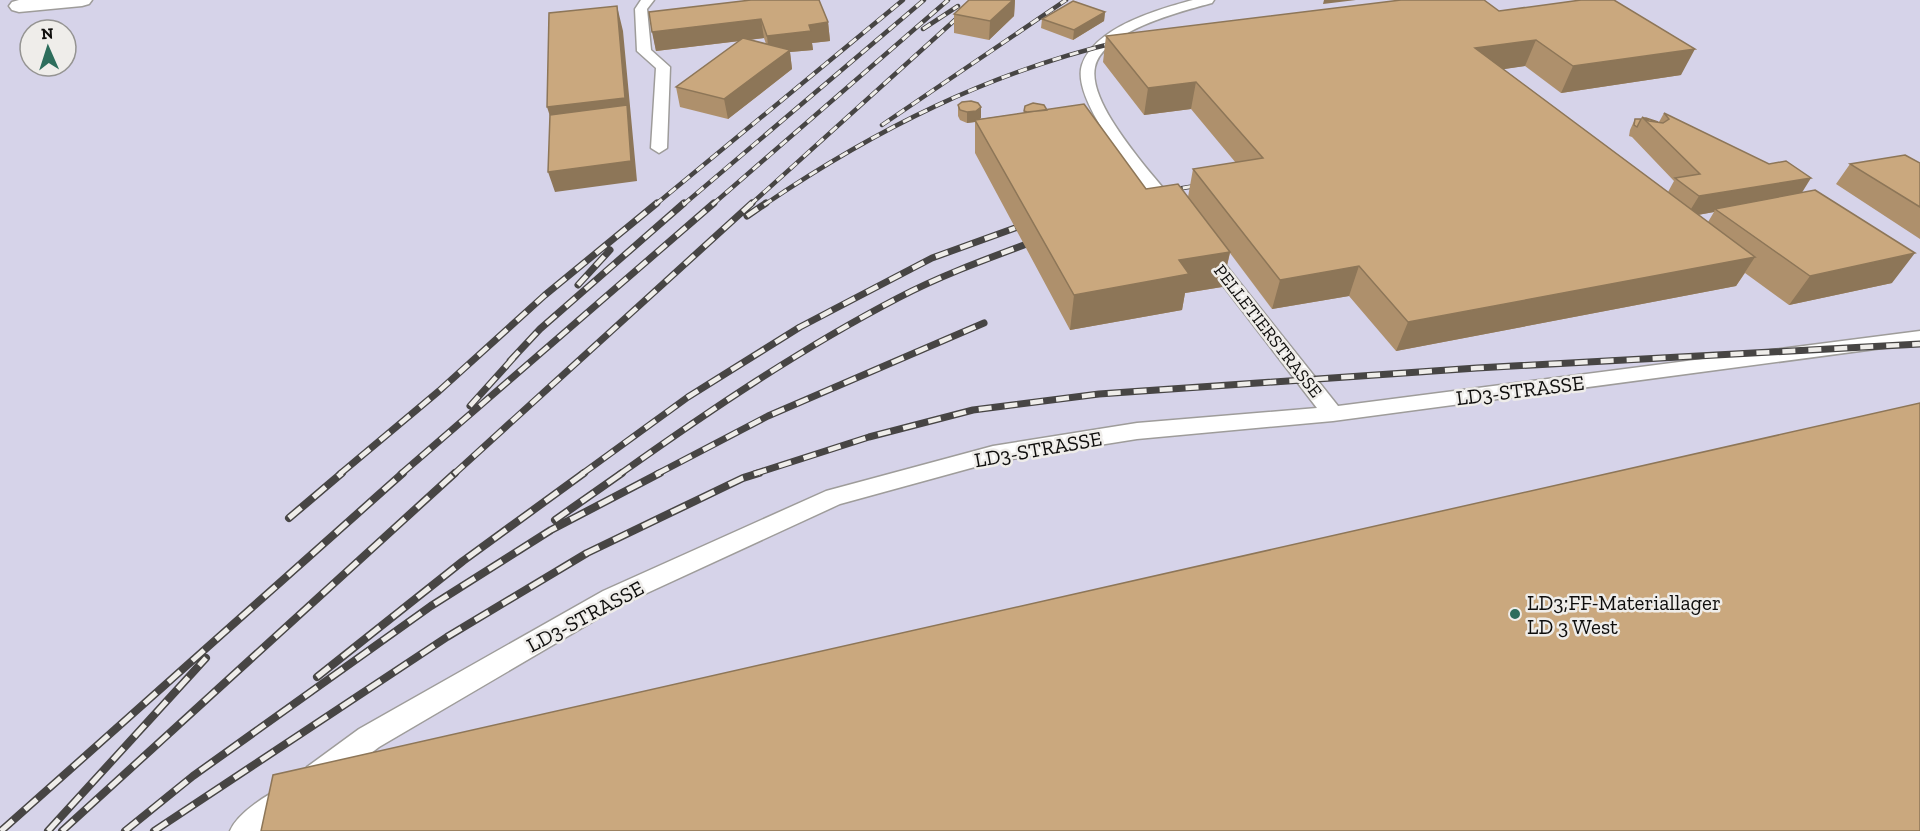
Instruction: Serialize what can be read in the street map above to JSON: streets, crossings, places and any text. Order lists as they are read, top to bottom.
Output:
{
  "streets": {
    "lane": ["PELLETIERSTRASSE", "LD3-STRASSE"]
  },
  "crossings": [
    ["PELLETIERSTRASSE", "LD3-STRASSE"]
  ],
  "places": ["LD3;FF-Materiallager LD 3 West"],
  "north": "top"
}
